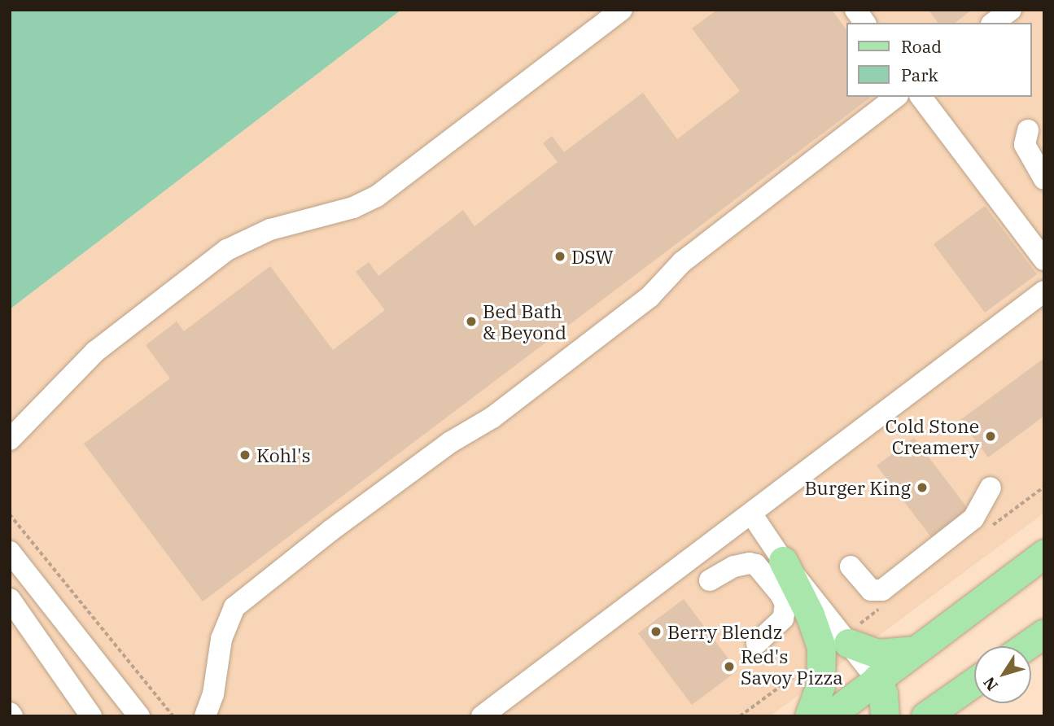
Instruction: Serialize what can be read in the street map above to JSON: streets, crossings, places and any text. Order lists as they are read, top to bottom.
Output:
{
  "places": [
    "DSW",
    "Bed Bath & Beyond",
    "Cold Stone Creamery",
    "Kohl's",
    "Burger King",
    "Berry Blendz",
    "Red's Savoy Pizza"
  ],
  "legend": ["Road", "Park"],
  "north": "bottom left"
}
